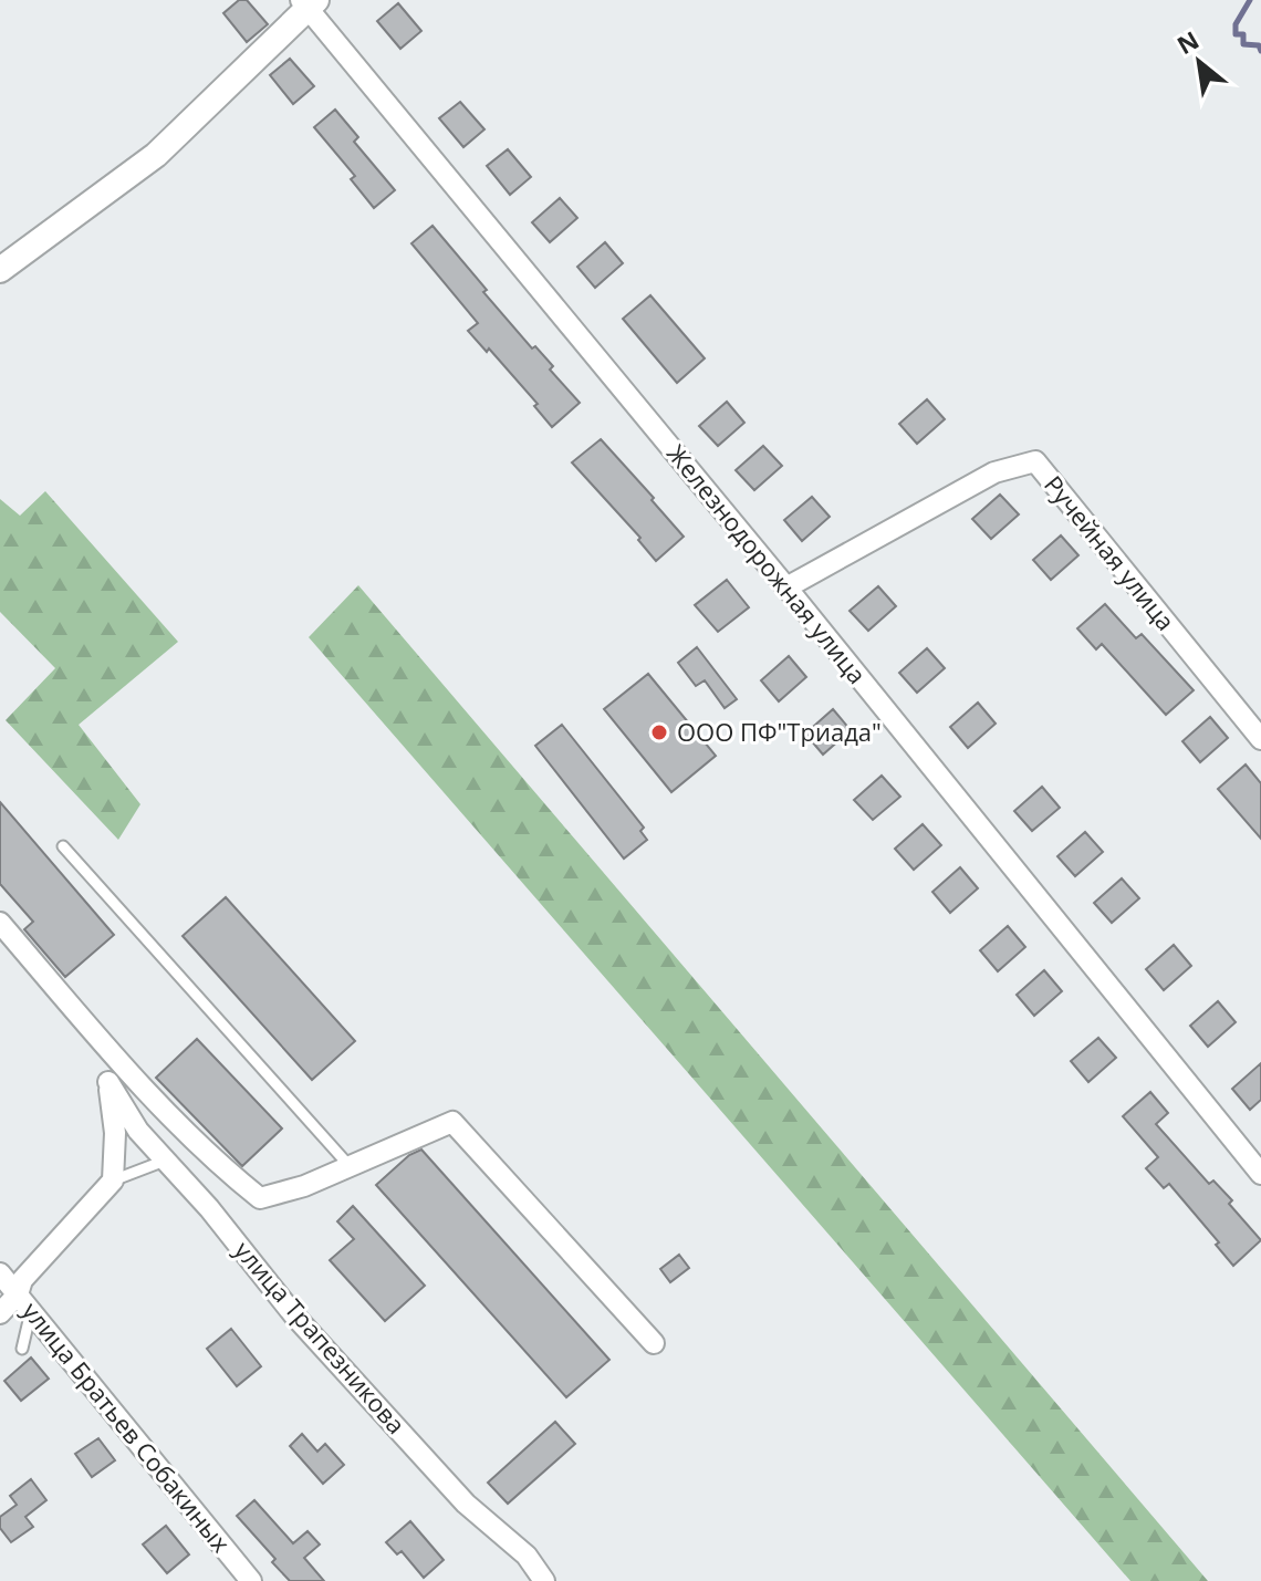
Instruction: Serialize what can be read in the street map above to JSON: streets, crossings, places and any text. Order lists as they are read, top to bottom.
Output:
{
  "streets": {
    "street": [
      "Ручейная улица",
      "Железнодорожная улица",
      "улица Трапезникова",
      "улица Братьев Собакиных"
    ]
  },
  "crossings": [
    ["Ручейная улица", "Железнодорожная улица"]
  ],
  "places": ["ООО ПФ\"Триада\""],
  "north": "top left"
}
